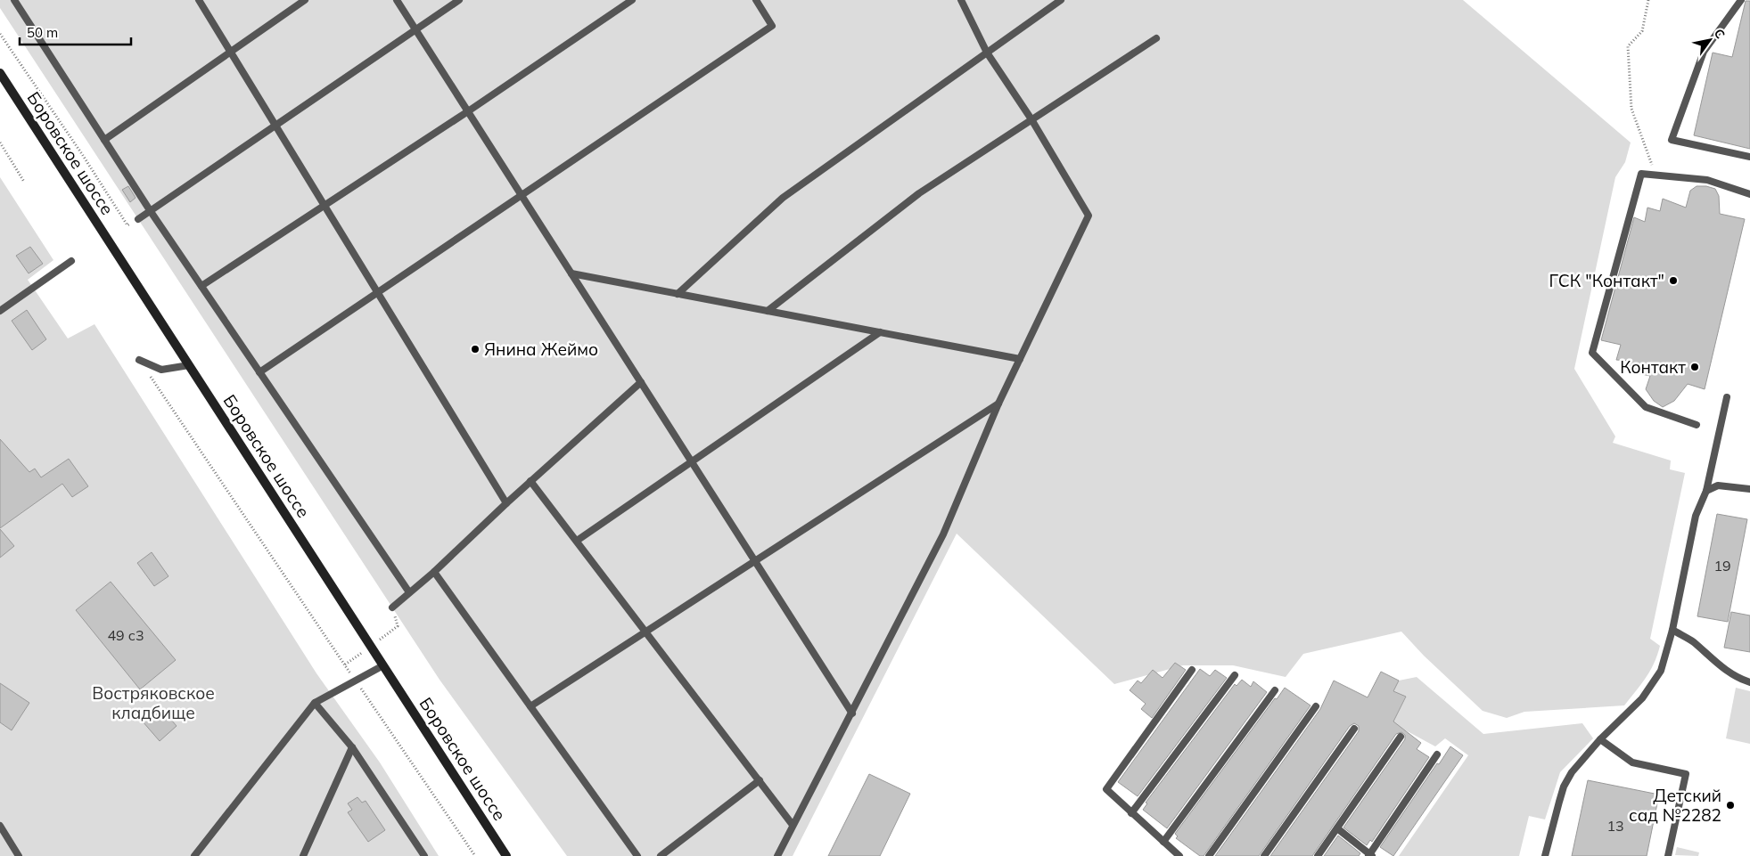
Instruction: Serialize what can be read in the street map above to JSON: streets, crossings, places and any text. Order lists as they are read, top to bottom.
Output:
{
  "streets": {
    "street": ["Боровское шоссе"]
  },
  "parks": ["Востряковское кладбище"],
  "places": [
    "ГСК \"Контакт\"",
    "Янина Жеймо",
    "Контакт",
    "Детский сад №2282"
  ],
  "house_numbers": ["19", "49 с3", "13"],
  "scale_bar": "50 m",
  "north": "top right"
}
